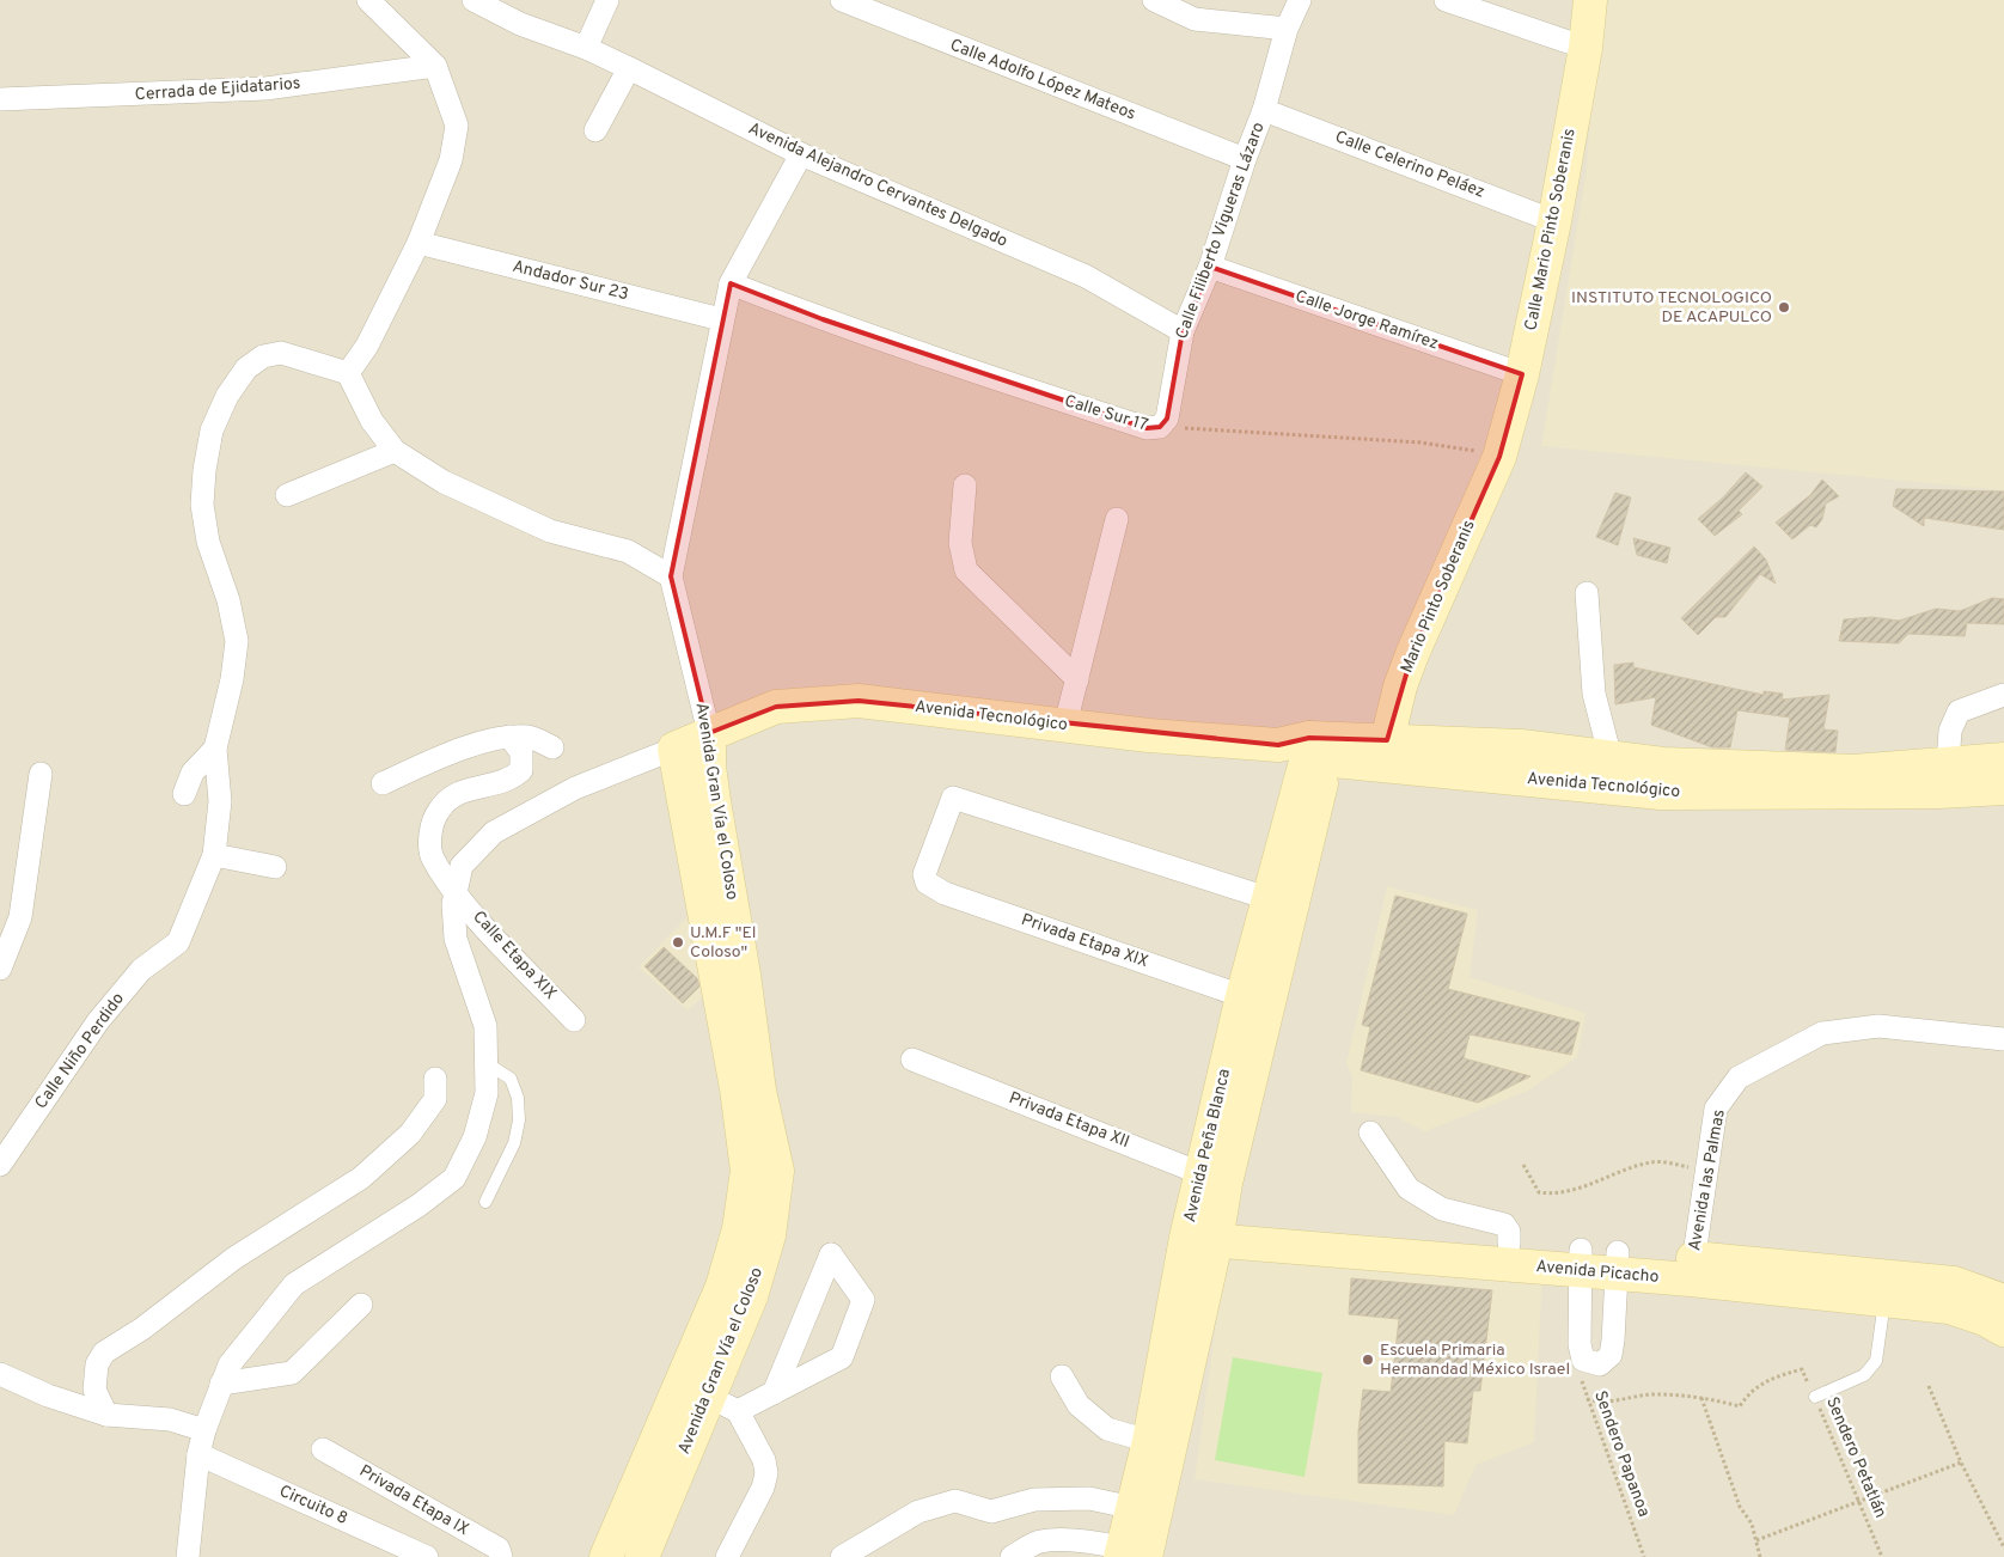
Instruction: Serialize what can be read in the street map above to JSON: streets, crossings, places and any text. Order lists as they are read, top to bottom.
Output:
{
  "streets": {
    "main road": [
      "Calle Mario Pinto Soberanis",
      "Mario Pinto Soberanis",
      "Avenida Tecnológico",
      "Avenida Gran Vía el Coloso",
      "Avenida Peña Blanca",
      "Avenida Picacho"
    ],
    "street": [
      "Calle Adolfo López Mateos",
      "Cerrada de Ejidatarios",
      "Calle Celerino Peláez",
      "Avenida Alejandro Cervantes Delgado",
      "Calle Filiberto Vigueras Lázaro",
      "Andador Sur 23",
      "Calle Jorge Ramírez",
      "Calle Sur 17",
      "Privada Etapa XIX",
      "Calle Etapa XIX",
      "Calle Niño Perdido",
      "Privada Etapa XII",
      "Avenida las Palmas",
      "Privada Etapa IX",
      "Circuito 8"
    ],
    "path": ["Sendero Papanoa", "Sendero Petatlán"]
  },
  "crossings": [
    ["Calle Adolfo López Mateos", "Calle Filiberto Vigueras Lázaro"],
    ["Calle Celerino Peláez", "Calle Mario Pinto Soberanis"],
    ["Calle Celerino Peláez", "Calle Filiberto Vigueras Lázaro"],
    ["Avenida Alejandro Cervantes Delgado", "Calle Filiberto Vigueras Lázaro"],
    ["Avenida Alejandro Cervantes Delgado", "Avenida Gran Vía el Coloso"],
    ["Calle Mario Pinto Soberanis", "Calle Jorge Ramírez"],
    ["Calle Mario Pinto Soberanis", "Calle Sur 17"],
    ["Calle Mario Pinto Soberanis", "Mario Pinto Soberanis"],
    ["Calle Filiberto Vigueras Lázaro", "Calle Jorge Ramírez"],
    ["Calle Filiberto Vigueras Lázaro", "Calle Sur 17"],
    ["Andador Sur 23", "Avenida Gran Vía el Coloso"],
    ["Calle Sur 17", "Mario Pinto Soberanis"],
    ["Calle Sur 17", "Avenida Gran Vía el Coloso"],
    ["Mario Pinto Soberanis", "Avenida Tecnológico"],
    ["Avenida Tecnológico", "Avenida Gran Vía el Coloso"],
    ["Avenida Tecnológico", "Avenida Peña Blanca"],
    ["Privada Etapa XIX", "Avenida Peña Blanca"],
    ["Privada Etapa XII", "Avenida Peña Blanca"],
    ["Avenida Peña Blanca", "Avenida Picacho"],
    ["Avenida las Palmas", "Avenida Picacho"]
  ],
  "places": ["INSTITUTO TECNOLOGICO DE ACAPULCO", "U.M.F \"El Coloso\"", "Escuela Primaria Hermandad México Israel"]
}
